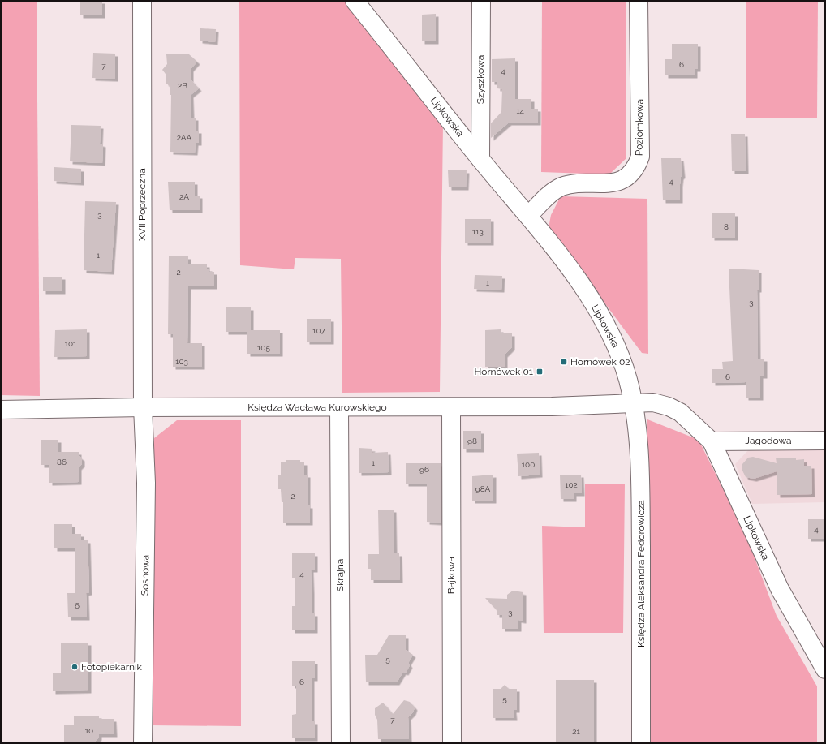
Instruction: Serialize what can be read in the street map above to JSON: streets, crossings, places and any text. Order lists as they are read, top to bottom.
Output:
{
  "streets": {
    "street": [
      "Szyszkowa",
      "Lipkowska",
      "Poziomkowa",
      "XVII Poprzeczna",
      "Księdza Wacława Kurowskiego",
      "Jagodowa",
      "Księdza Aleksandra Fedorowicza",
      "Sosnowa",
      "Skrajna",
      "Bajkowa"
    ]
  },
  "crossings": [
    ["Szyszkowa", "Lipkowska"],
    ["Lipkowska", "Poziomkowa"],
    ["Lipkowska", "Księdza Wacława Kurowskiego"],
    ["Lipkowska", "Jagodowa"],
    ["Lipkowska", "Księdza Aleksandra Fedorowicza"],
    ["XVII Poprzeczna", "Księdza Wacława Kurowskiego"],
    ["XVII Poprzeczna", "Sosnowa"],
    ["Księdza Wacława Kurowskiego", "Księdza Aleksandra Fedorowicza"],
    ["Księdza Wacława Kurowskiego", "Sosnowa"],
    ["Księdza Wacława Kurowskiego", "Skrajna"],
    ["Księdza Wacława Kurowskiego", "Bajkowa"]
  ],
  "places": {
    "transit": ["Hornówek 02", "Hornówek 01"],
    "other": ["Fotopiekarnik"]
  },
  "house_numbers": [
    "6",
    "7",
    "4",
    "2B",
    "14",
    "2AA",
    "4",
    "2A",
    "3",
    "8",
    "113",
    "1",
    "2",
    "1",
    "3",
    "107",
    "101",
    "105",
    "103",
    "6",
    "98",
    "86",
    "1",
    "100",
    "96",
    "102",
    "98A",
    "2",
    "4",
    "4",
    "6",
    "3",
    "5",
    "6",
    "5",
    "7",
    "10",
    "21"
  ]
}
